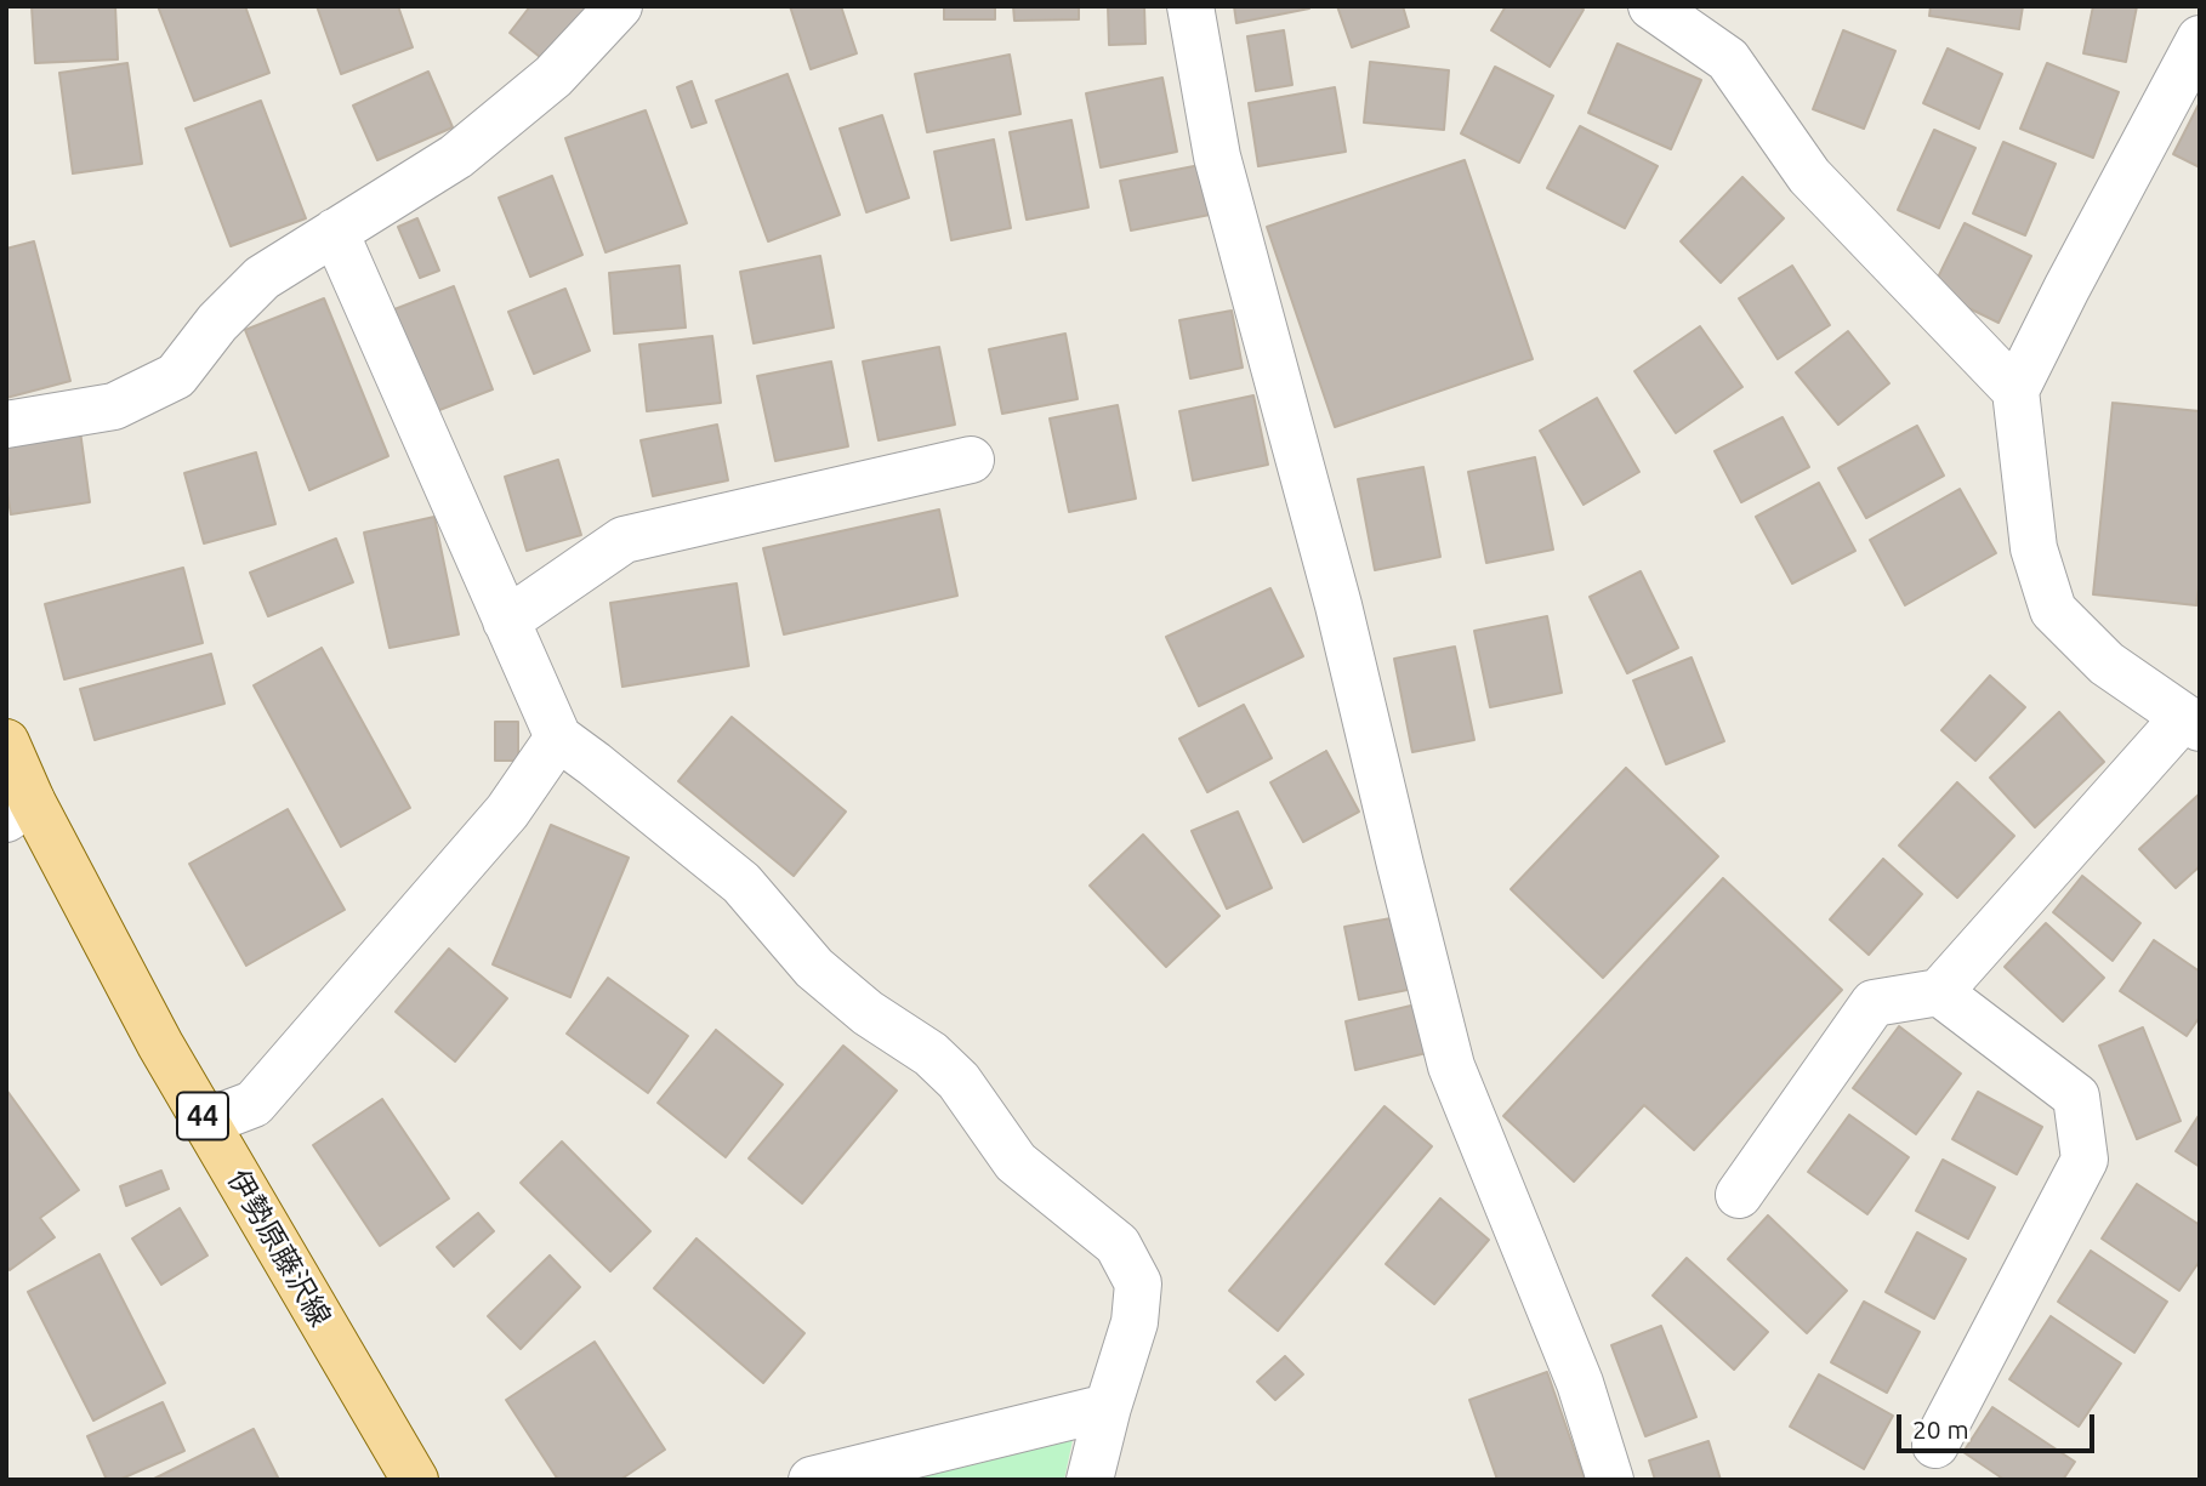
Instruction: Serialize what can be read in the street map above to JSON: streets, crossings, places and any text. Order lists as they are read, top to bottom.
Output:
{
  "streets": {
    "main road": ["44", "伊勢原藤沢線"]
  },
  "scale_bar": "20 m"
}
